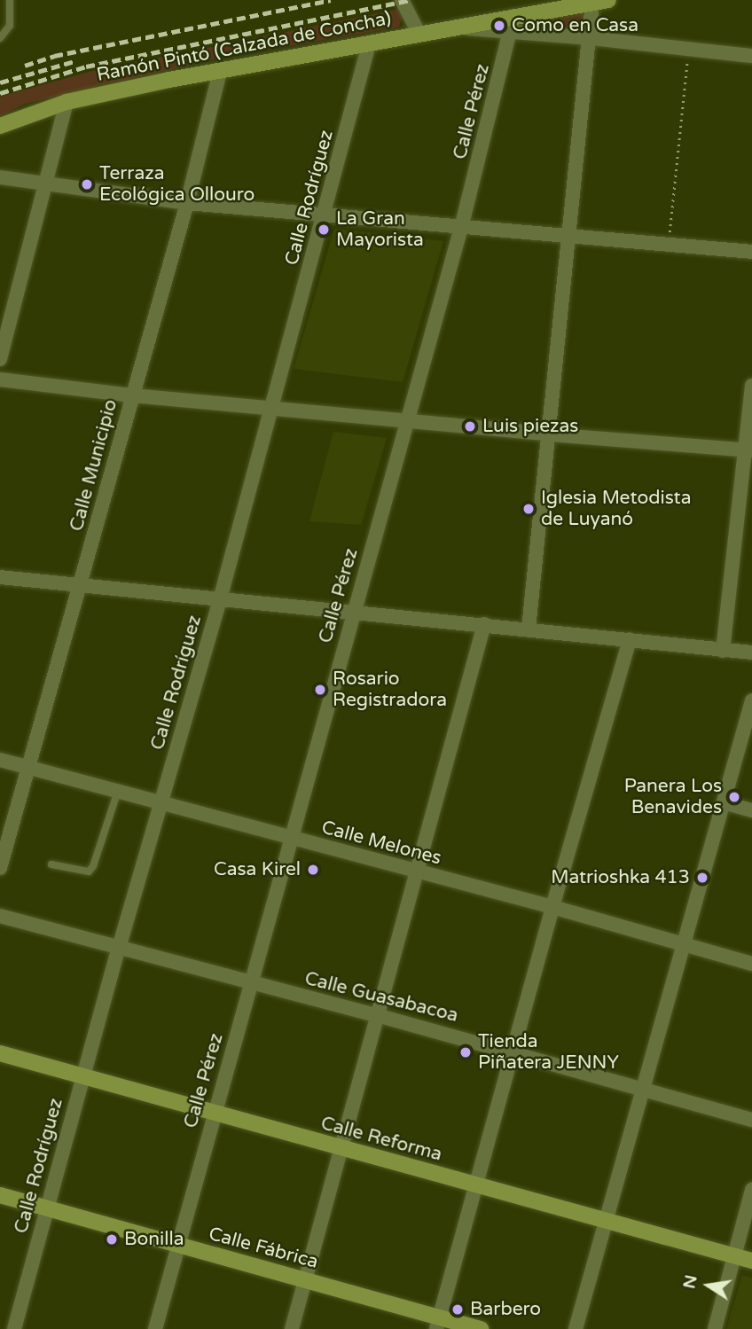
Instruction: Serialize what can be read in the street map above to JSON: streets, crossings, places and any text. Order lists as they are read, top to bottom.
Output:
{
  "streets": {
    "street": [
      "Ramón Pintó (Calzada de Concha)",
      "Calle Pérez",
      "Calle Rodríguez",
      "Calle Municipio",
      "Calle Melones",
      "Calle Guasabacoa",
      "Calle Reforma",
      "Calle Fábrica"
    ]
  },
  "crossings": [
    ["Ramón Pintó (Calzada de Concha)", "Calle Pérez"],
    ["Ramón Pintó (Calzada de Concha)", "Calle Rodríguez"],
    ["Ramón Pintó (Calzada de Concha)", "Calle Municipio"],
    ["Calle Pérez", "Calle Melones"],
    ["Calle Pérez", "Calle Guasabacoa"],
    ["Calle Pérez", "Calle Reforma"],
    ["Calle Pérez", "Calle Fábrica"],
    ["Calle Rodríguez", "Calle Melones"],
    ["Calle Rodríguez", "Calle Guasabacoa"],
    ["Calle Rodríguez", "Calle Reforma"],
    ["Calle Rodríguez", "Calle Fábrica"],
    ["Calle Municipio", "Calle Melones"]
  ],
  "places": [
    "Como en Casa",
    "Terraza Ecológica Ollouro",
    "La Gran Mayorista",
    "Luis piezas",
    "Iglesia Metodista de Luyanó",
    "Rosario Registradora",
    "Panera Los Benavides",
    "Casa Kirel",
    "Matrioshka 413",
    "Tienda Piñatera JENNY",
    "Bonilla",
    "Barbero"
  ],
  "north": "left"
}
